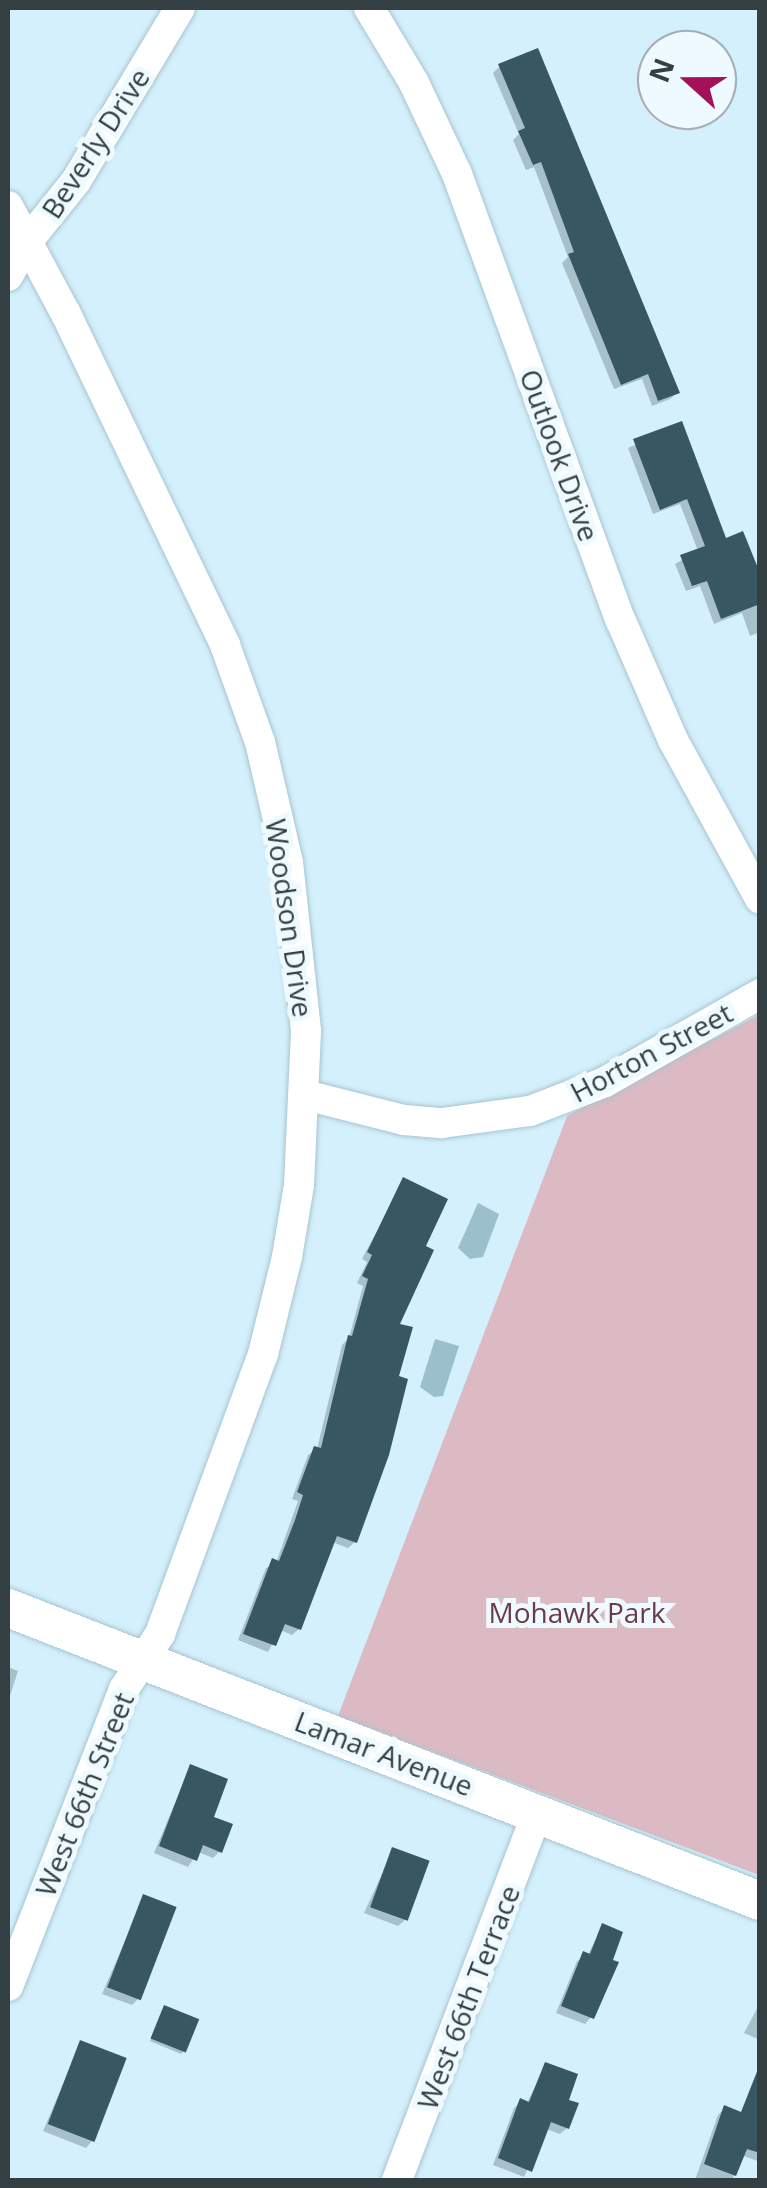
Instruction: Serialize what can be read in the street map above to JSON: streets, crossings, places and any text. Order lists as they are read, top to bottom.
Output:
{
  "streets": {
    "street": [
      "Beverly Drive",
      "Outlook Drive",
      "Woodson Drive",
      "Horton Street",
      "Lamar Avenue",
      "West 66th Street",
      "West 66th Terrace"
    ]
  },
  "crossings": [
    ["Beverly Drive", "Woodson Drive"],
    ["Woodson Drive", "Horton Street"],
    ["Woodson Drive", "Lamar Avenue"],
    ["Woodson Drive", "West 66th Street"],
    ["Lamar Avenue", "West 66th Street"],
    ["Lamar Avenue", "West 66th Terrace"]
  ],
  "parks": ["Mohawk Park"],
  "north": "left"
}
